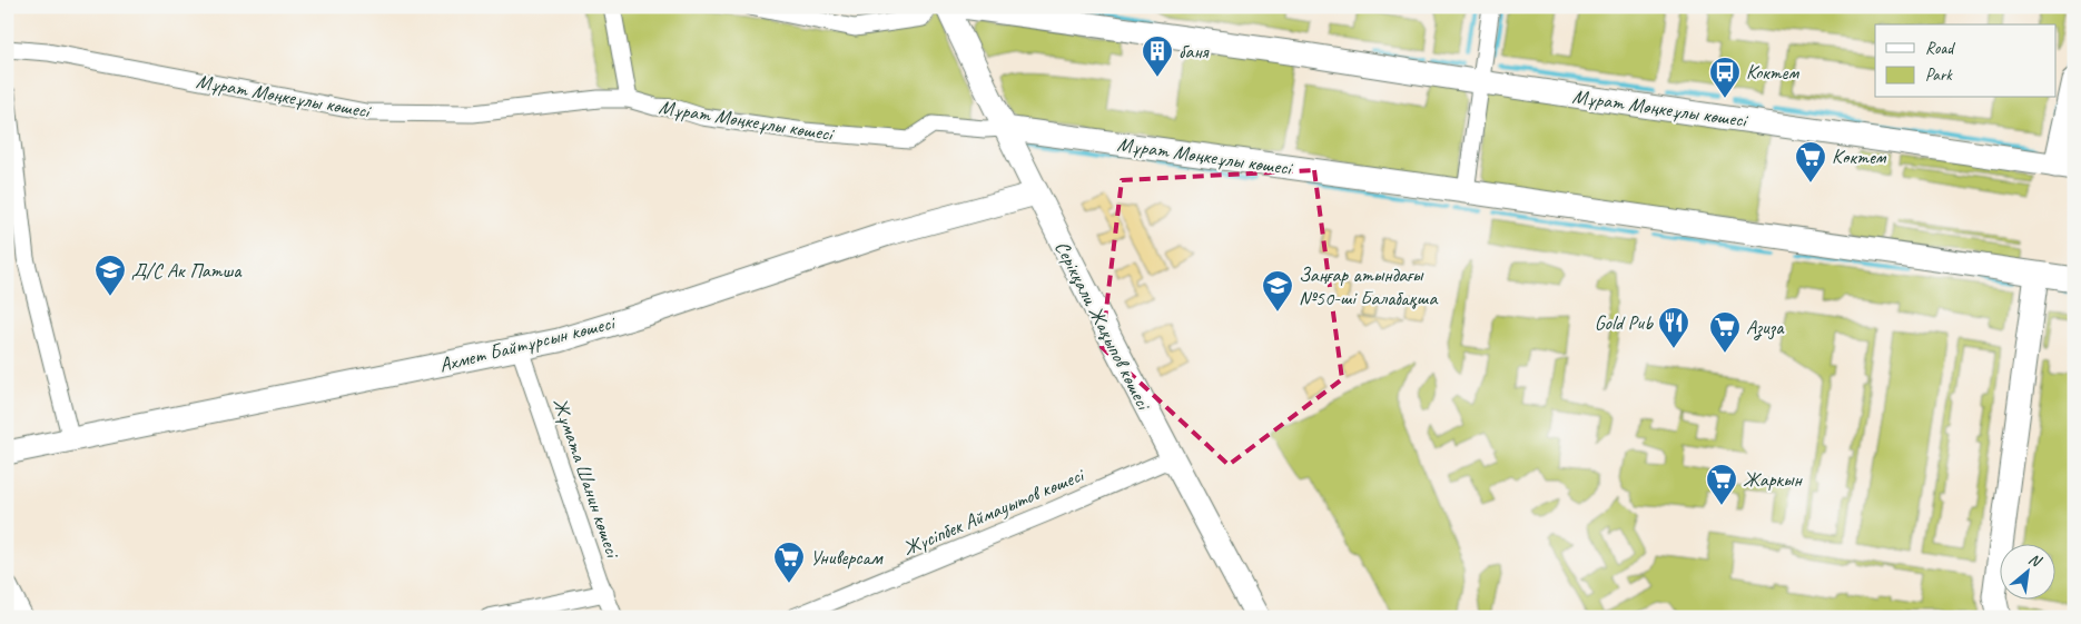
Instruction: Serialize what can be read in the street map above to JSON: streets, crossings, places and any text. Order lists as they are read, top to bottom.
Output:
{
  "streets": {
    "main road": ["Мұрат Мөңкеұлы көшесі", "Серікқали Жақыпов көшесі", "Ахмет Байтұрсын көшесі"],
    "street": ["Жұмата Шанин көшесі", "Жүсіпбек Аймауытов көшесі"]
  },
  "crossings": [
    ["Мұрат Мөңкеұлы көшесі", "Серікқали Жақыпов көшесі"],
    ["Серікқали Жақыпов көшесі", "Ахмет Байтұрсын көшесі"],
    ["Серікқали Жақыпов көшесі", "Жүсіпбек Аймауытов көшесі"],
    ["Ахмет Байтұрсын көшесі", "Жұмата Шанин көшесі"]
  ],
  "places": {
    "building": ["баня"],
    "bus stop": ["Коктем"],
    "supermarket": [
      "Көктем",
      "Азиза",
      "Жаркын",
      "Универсам"
    ],
    "school or university": ["Д/С Ак Патша", "Заңғар атындағы №50-ші Балабақша"],
    "restaurant": ["Gold Pub"]
  },
  "legend": ["Road", "Park"],
  "north": "top right"
}
